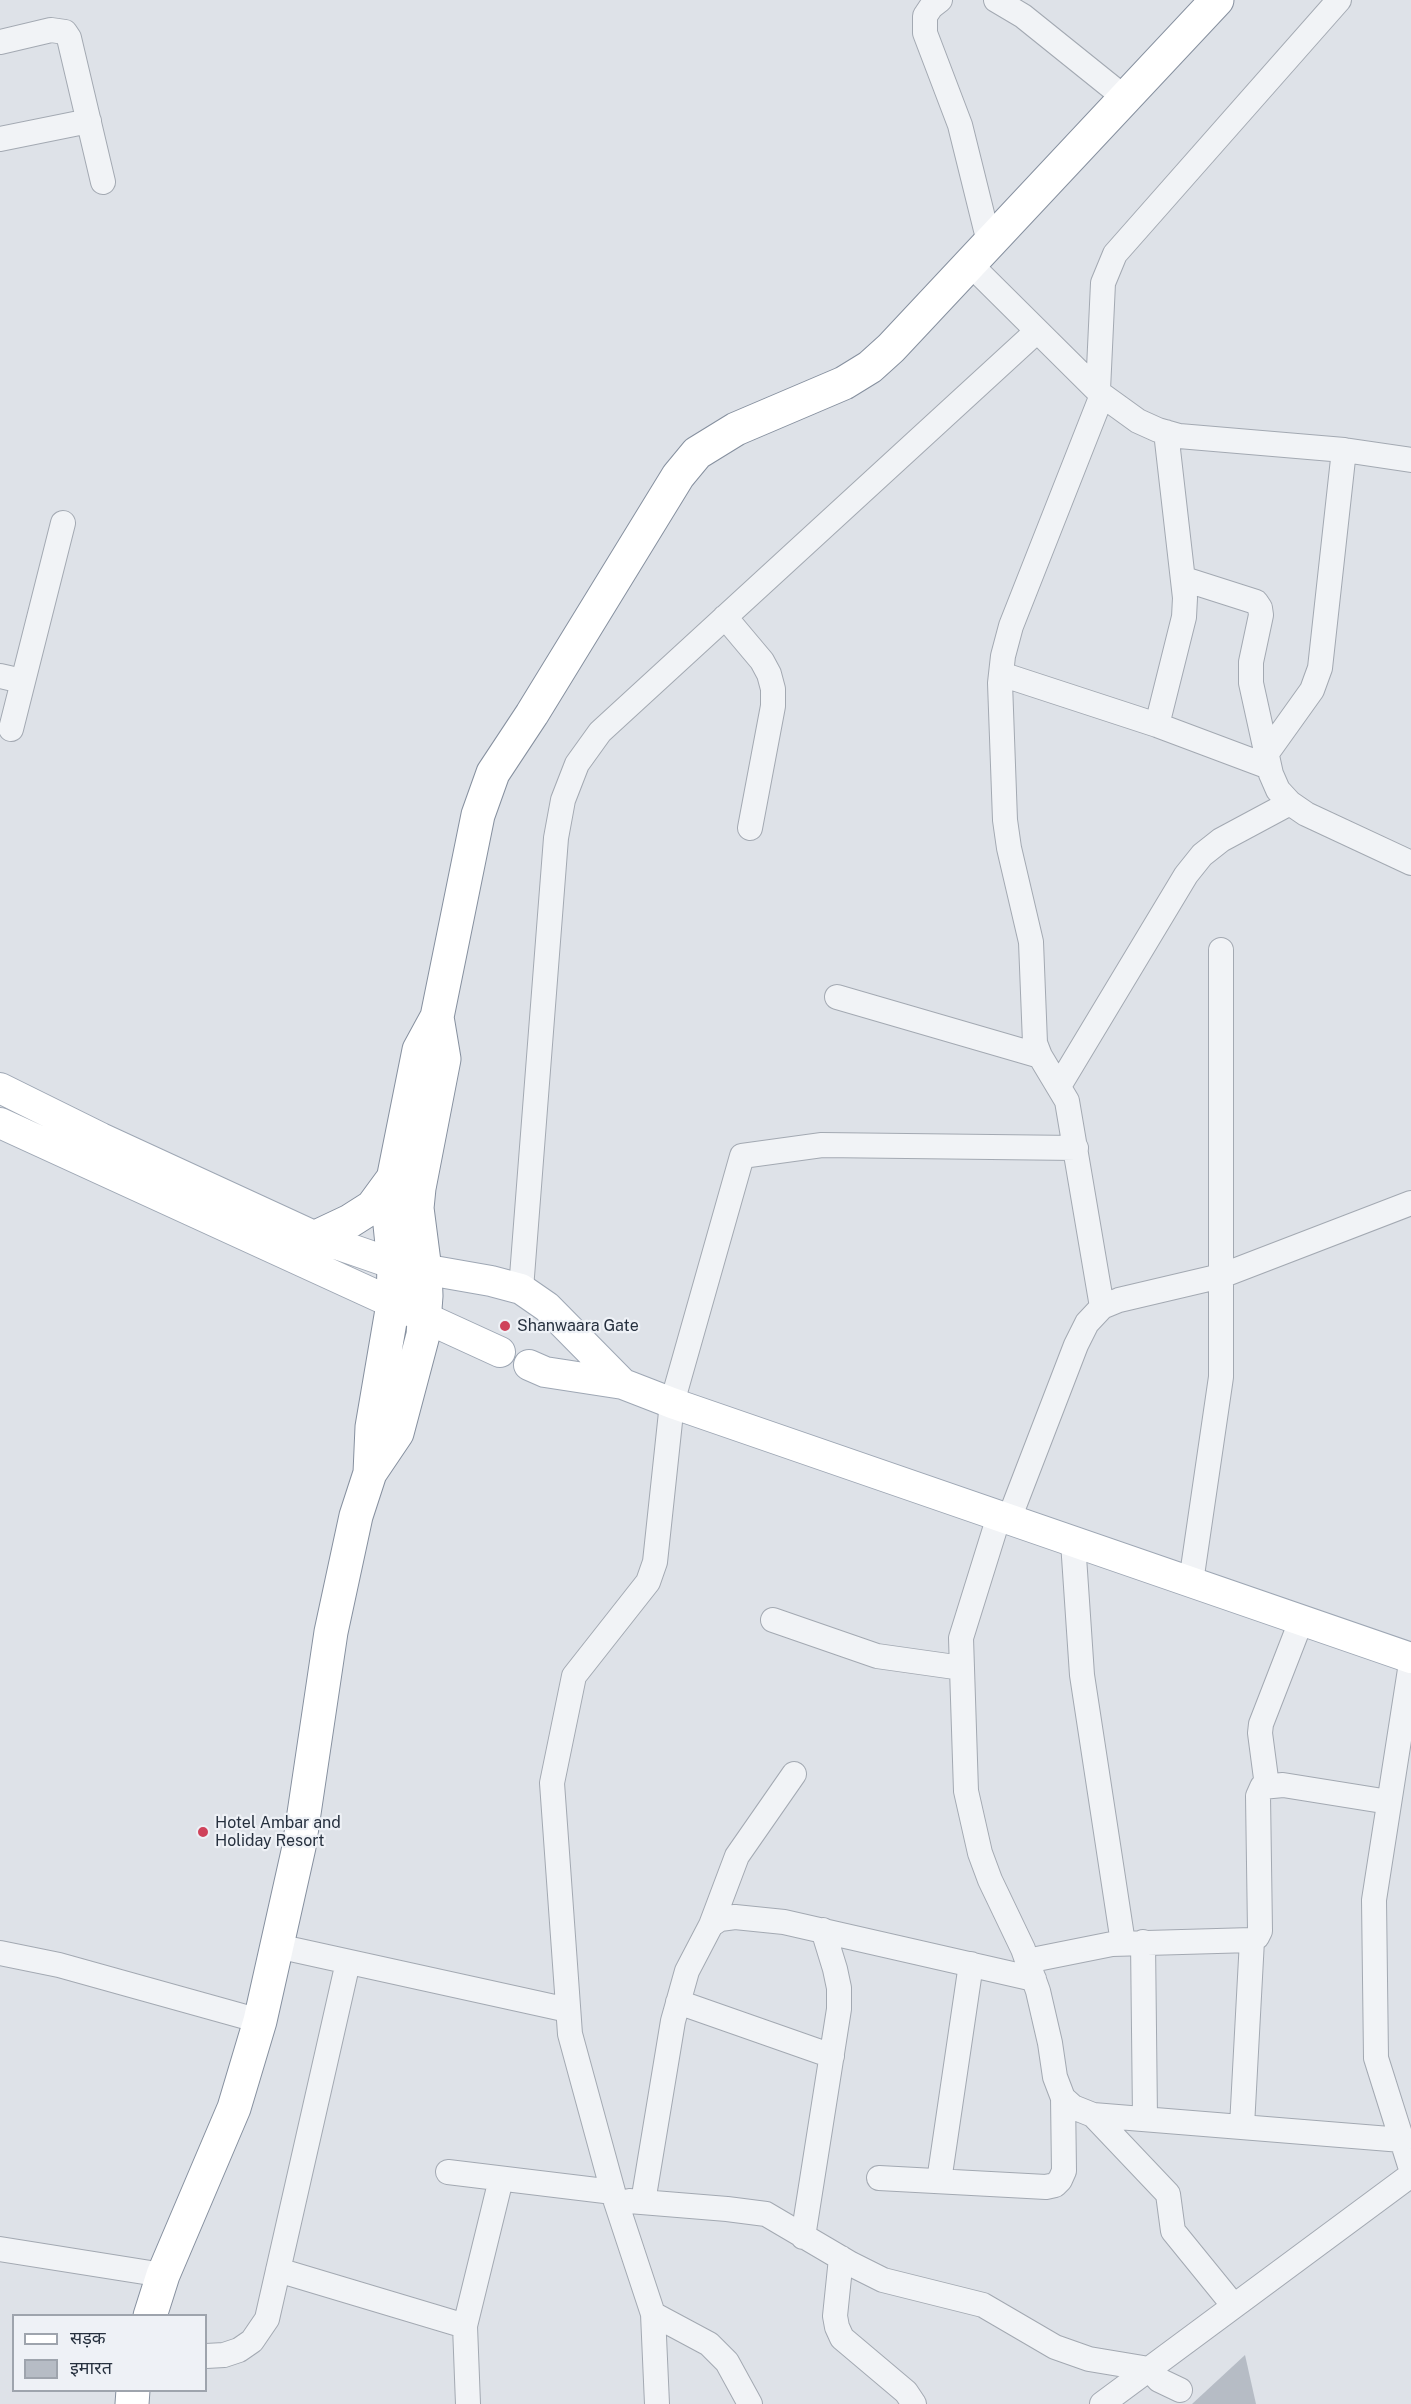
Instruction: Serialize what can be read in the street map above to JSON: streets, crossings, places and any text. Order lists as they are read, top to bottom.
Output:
{
  "places": ["Shanwaara Gate", "Hotel Ambar and Holiday Resort"],
  "legend": ["सड़क", "इमारत"]
}
